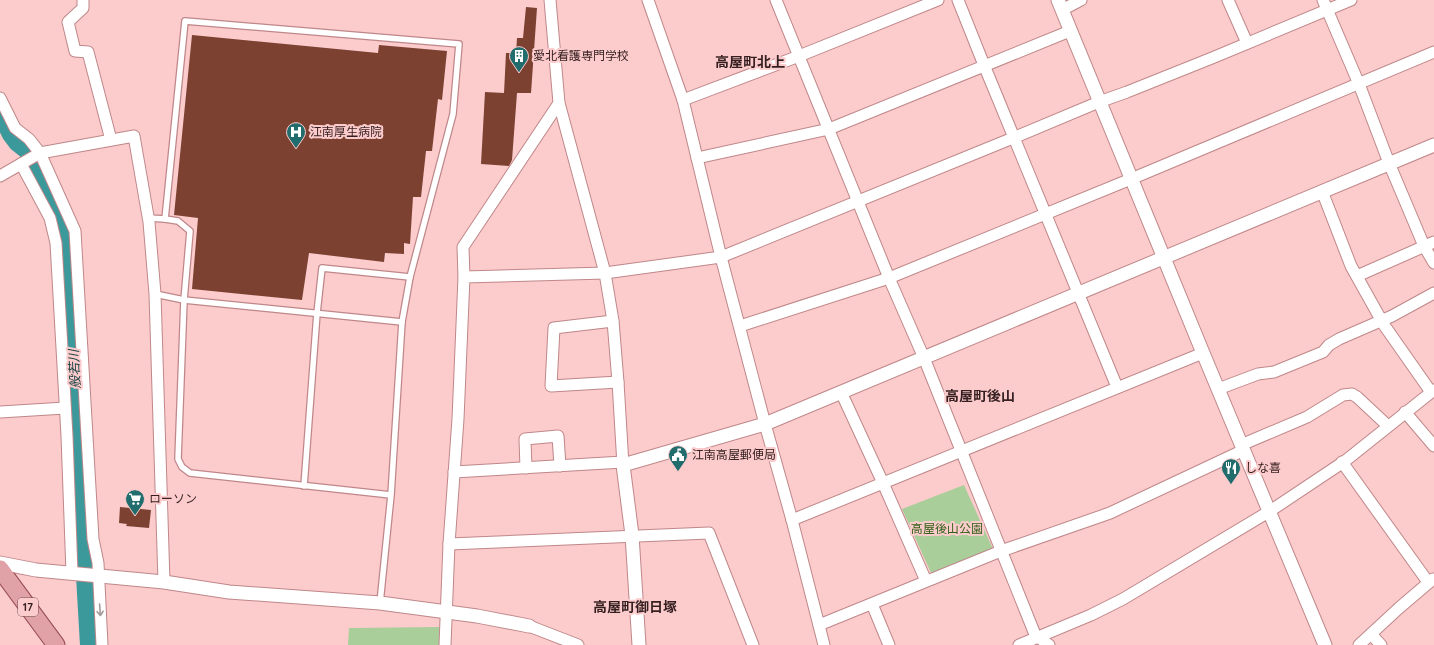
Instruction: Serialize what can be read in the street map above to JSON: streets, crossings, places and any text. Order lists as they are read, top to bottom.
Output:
{
  "streets": {
    "main road": ["17"]
  },
  "districts": ["高屋町北上", "高屋町後山", "高屋町御日塚"],
  "water": ["般若川"],
  "parks": ["高屋後山公園"],
  "places": {
    "building": ["愛北看護専門学校"],
    "hospital": ["江南厚生病院"],
    "public building": ["江南高屋郵便局"],
    "restaurant": ["しな喜"],
    "supermarket": ["ローソン"]
  }
}
